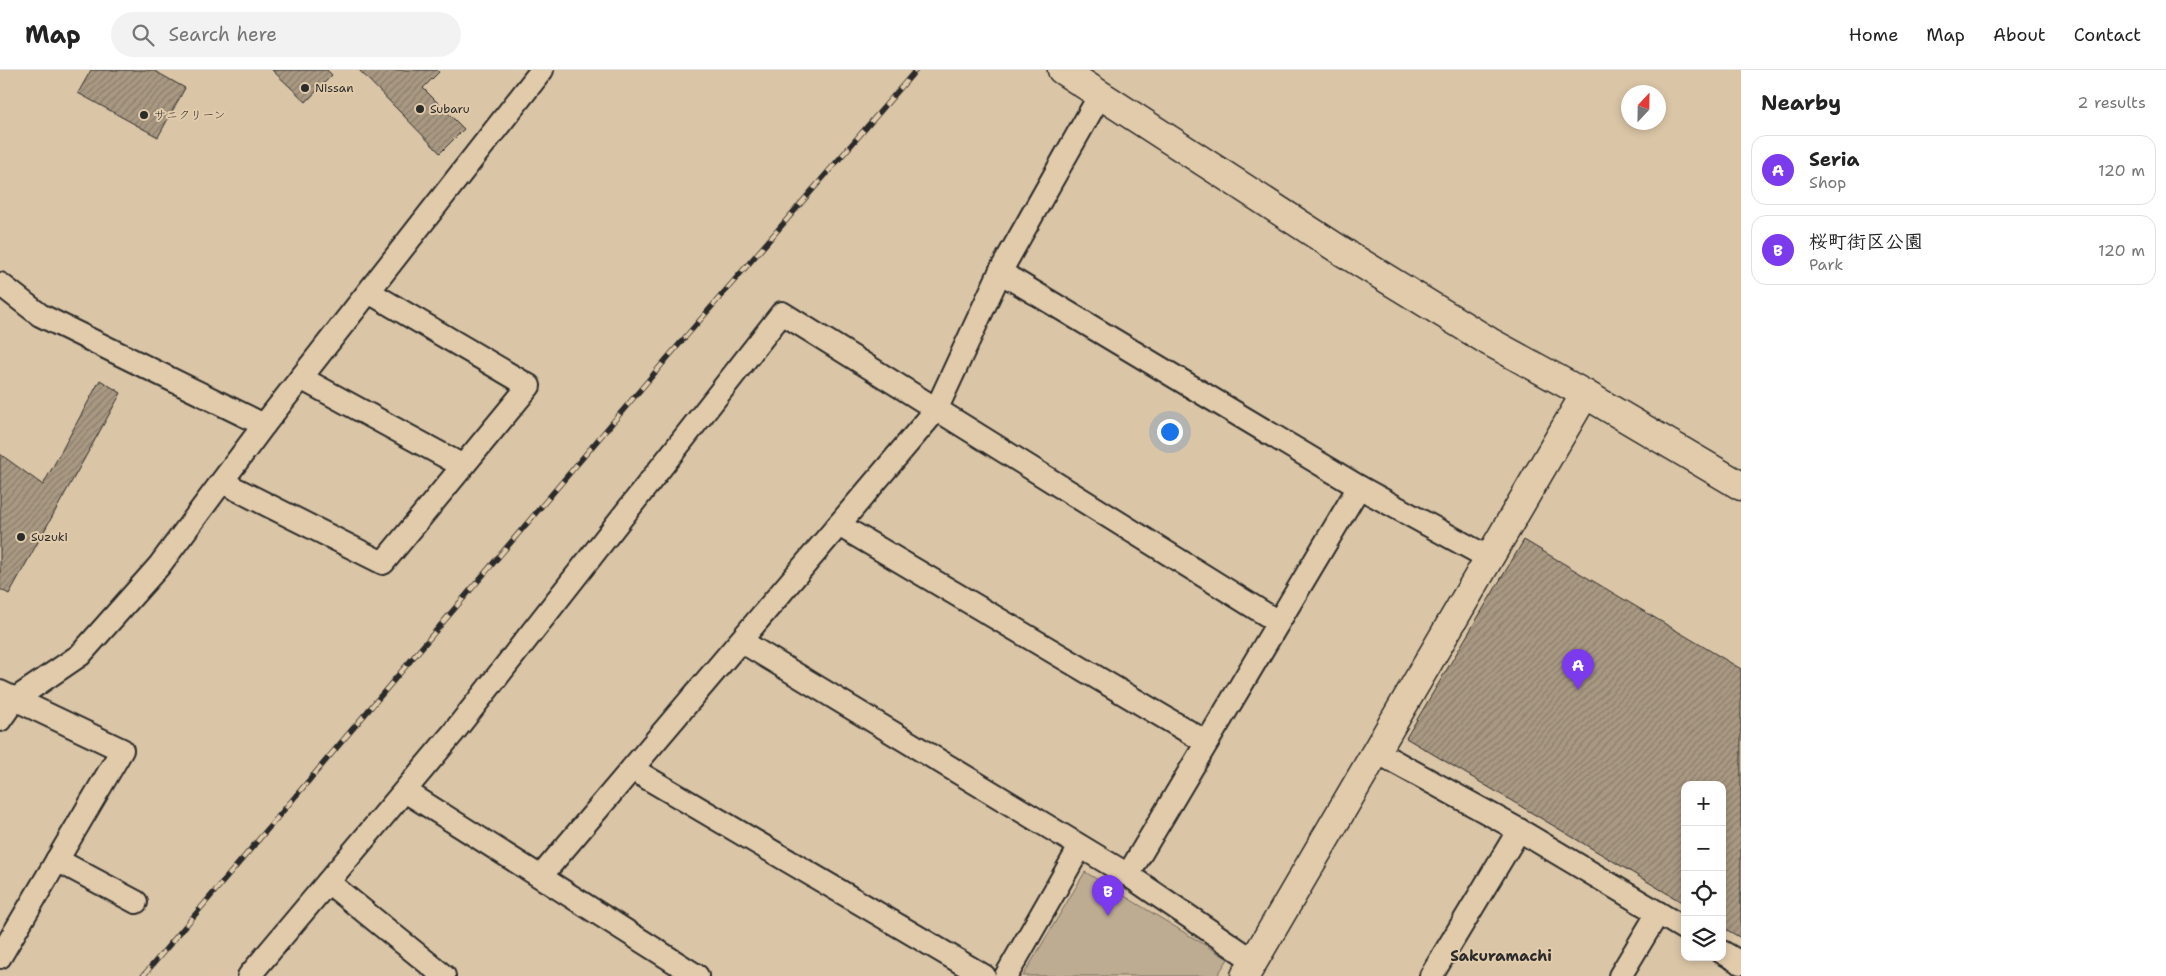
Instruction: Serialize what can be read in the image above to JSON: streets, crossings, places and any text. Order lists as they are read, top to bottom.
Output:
{
  "districts": ["Sakuramachi"],
  "places": [
    "Nissan",
    "Subaru",
    "サニクリーン",
    "Suzuki"
  ],
  "north": "top",
  "page": {
    "header": "Map",
    "search": "Search here",
    "nav": [
      "Home",
      "Map",
      "About",
      "Contact"
    ],
    "heading": ["Nearby", "2 results"],
    "list": [
      {
        "mark": "A",
        "name": "Seria",
        "note": "Shop",
        "value": "120 m"
      },
      {
        "mark": "B",
        "name": "桜町街区公園",
        "note": "Park",
        "value": "120 m"
      }
    ],
    "pins": ["A", "B"],
    "map_buttons": ["+", "−"]
  }
}
